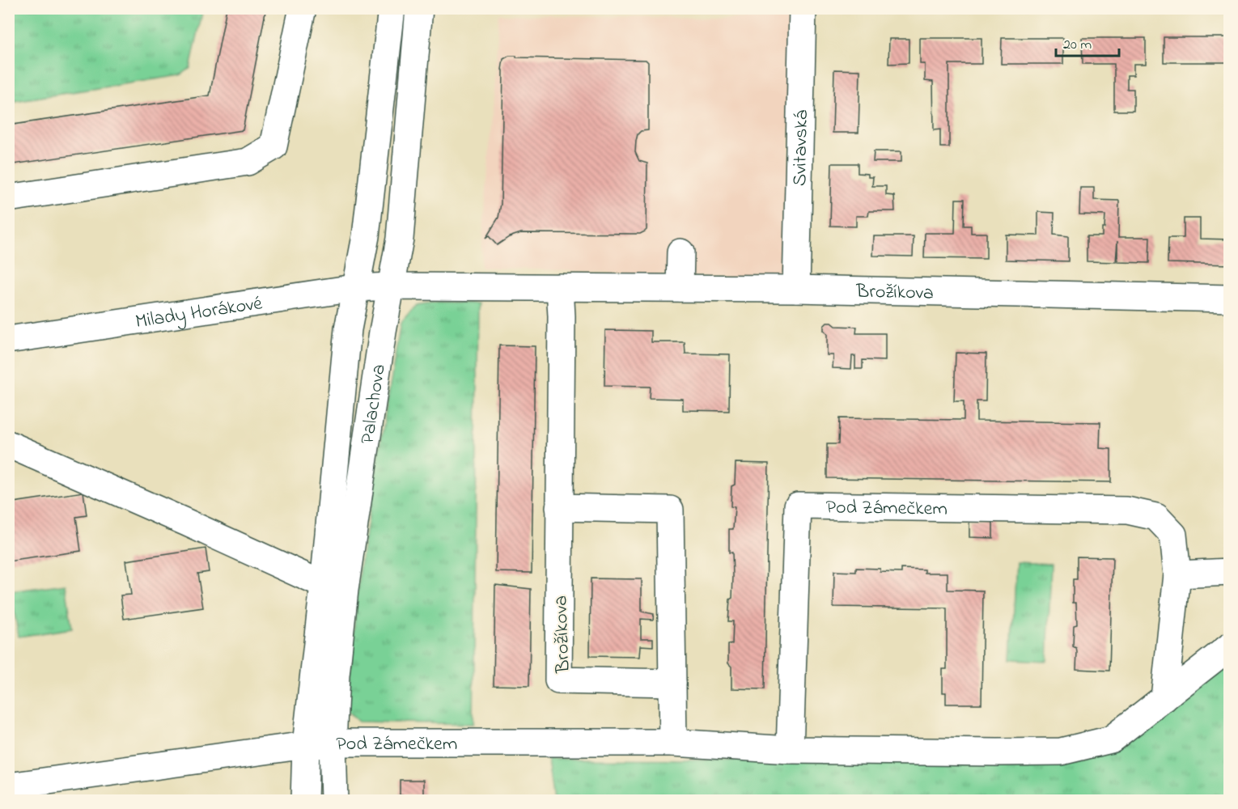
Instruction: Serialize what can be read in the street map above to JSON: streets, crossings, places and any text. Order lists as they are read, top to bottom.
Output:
{
  "streets": {
    "street": [
      "Svitavská",
      "Brožíkova",
      "Milady Horákové",
      "Palachova",
      "Pod Zámečkem"
    ]
  },
  "crossings": [
    ["Svitavská", "Brožíkova"],
    ["Brožíkova", "Milady Horákové"],
    ["Brožíkova", "Palachova"],
    ["Milady Horákové", "Palachova"],
    ["Palachova", "Pod Zámečkem"]
  ],
  "scale_bar": "20 m"
}
